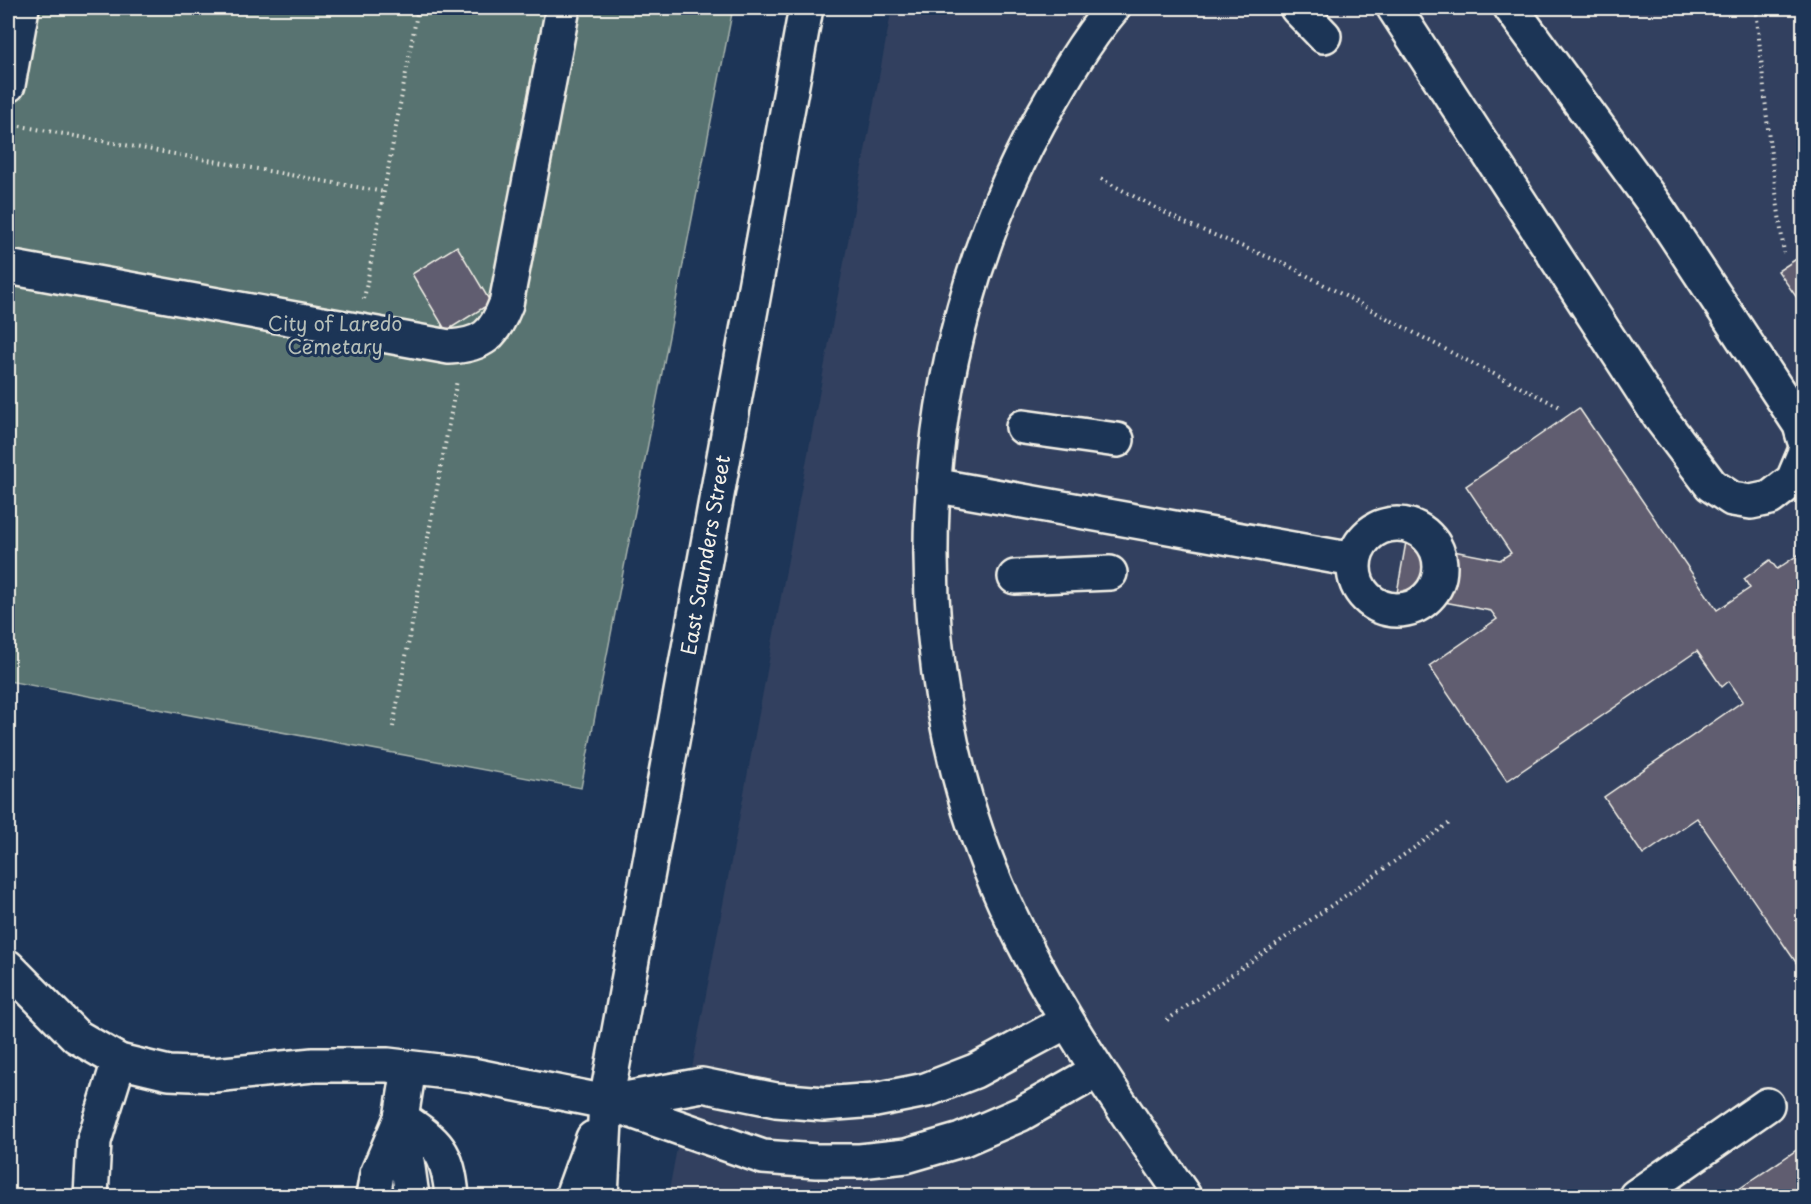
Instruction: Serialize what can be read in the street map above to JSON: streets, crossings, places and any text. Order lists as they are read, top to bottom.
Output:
{
  "streets": {
    "main road": ["East Saunders Street"]
  },
  "parks": ["City of Laredo Cemetary"]
}
